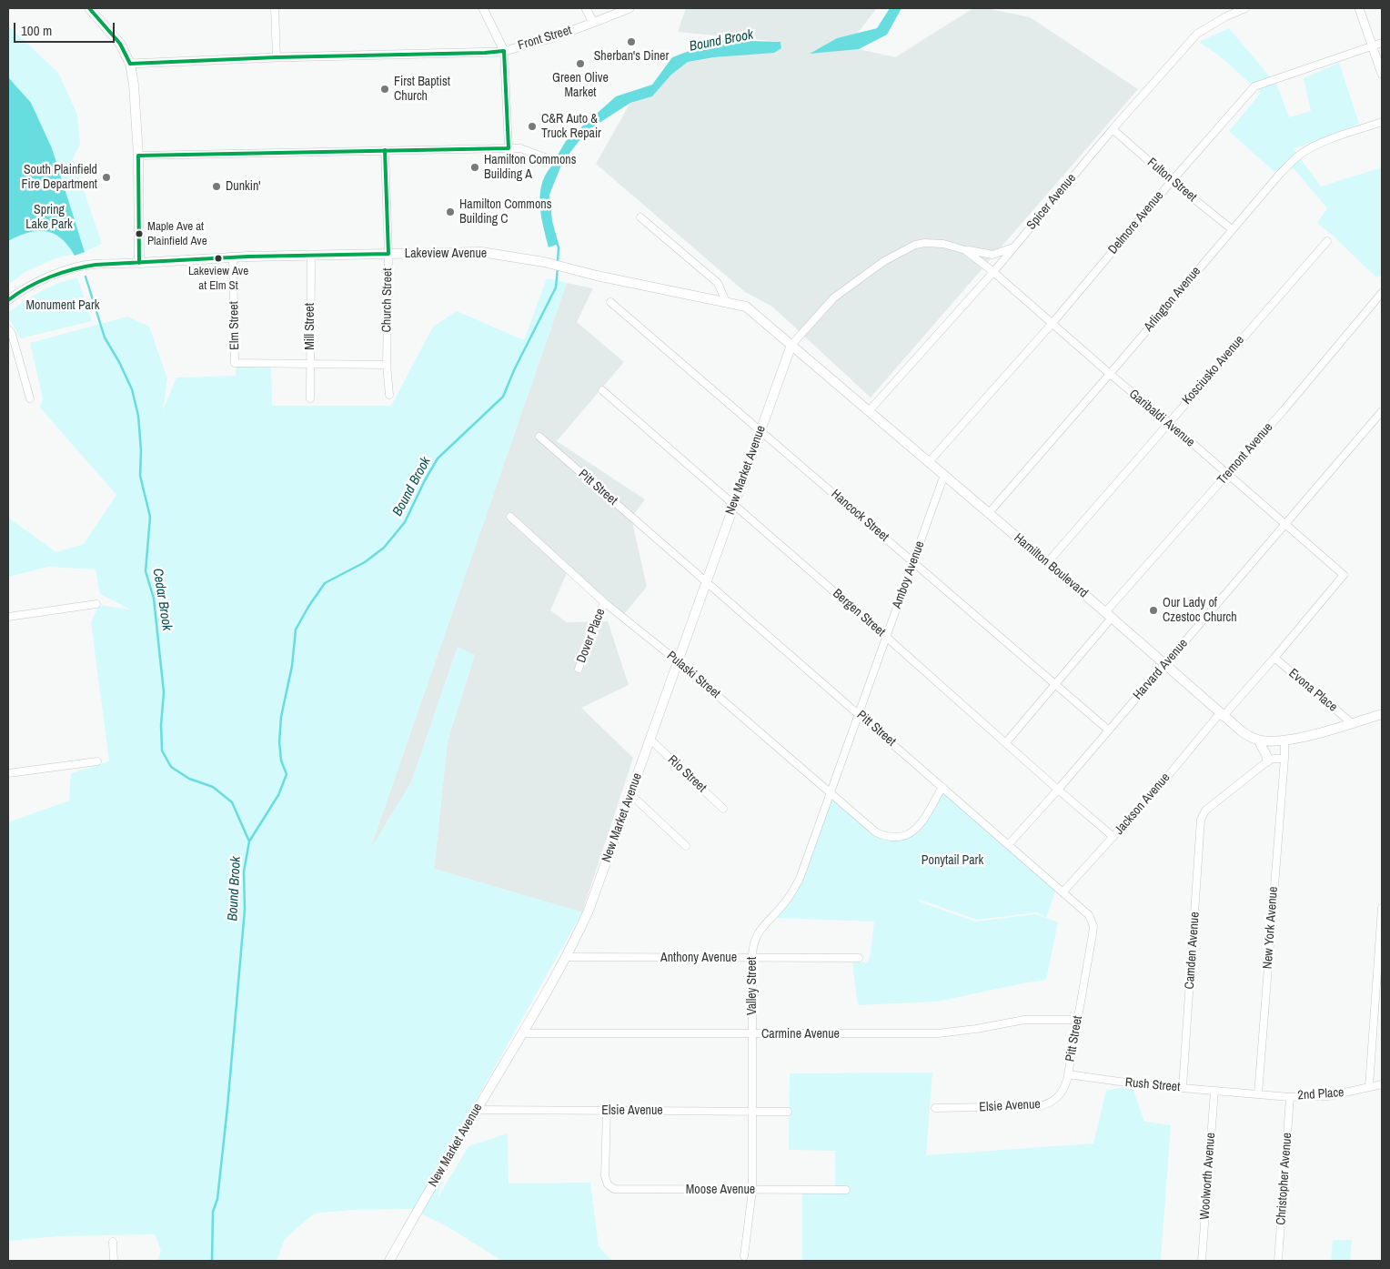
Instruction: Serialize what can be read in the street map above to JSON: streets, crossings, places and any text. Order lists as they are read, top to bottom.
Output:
{
  "streets": {
    "main road": ["Lakeview Avenue", "New Market Avenue", "Hamilton Boulevard"],
    "street": [
      "Front Street",
      "Fulton Street",
      "Spicer Avenue",
      "Delmore Avenue",
      "Arlington Avenue",
      "Church Street",
      "Elm Street",
      "Mill Street",
      "Kosciusko Avenue",
      "Garibaldi Avenue",
      "Tremont Avenue",
      "Pitt Street",
      "Hancock Street",
      "Amboy Avenue",
      "Bergen Street",
      "Dover Place",
      "Harvard Avenue",
      "Pulaski Street",
      "Evona Place",
      "Rio Street",
      "Jackson Avenue",
      "New York Avenue",
      "Camden Avenue",
      "Anthony Avenue",
      "Valley Street",
      "Carmine Avenue",
      "Rush Street",
      "2nd Place",
      "Elsie Avenue",
      "Woolworth Avenue",
      "Christopher Avenue",
      "Moose Avenue"
    ]
  },
  "crossings": [
    ["Fulton Street", "Spicer Avenue"],
    ["Fulton Street", "Delmore Avenue"],
    ["Fulton Street", "Arlington Avenue"],
    ["Spicer Avenue", "Garibaldi Avenue"],
    ["Spicer Avenue", "Hamilton Boulevard"],
    ["Delmore Avenue", "Garibaldi Avenue"],
    ["Delmore Avenue", "Hamilton Boulevard"],
    ["Lakeview Avenue", "Church Street"],
    ["Lakeview Avenue", "Elm Street"],
    ["Lakeview Avenue", "Mill Street"],
    ["Lakeview Avenue", "Hamilton Boulevard"],
    ["Arlington Avenue", "Garibaldi Avenue"],
    ["Arlington Avenue", "Hamilton Boulevard"],
    ["Elm Street", "Mill Street"],
    ["Kosciusko Avenue", "Garibaldi Avenue"],
    ["Kosciusko Avenue", "Hamilton Boulevard"],
    ["Garibaldi Avenue", "Tremont Avenue"],
    ["Garibaldi Avenue", "Harvard Avenue"],
    ["Garibaldi Avenue", "Jackson Avenue"],
    ["Tremont Avenue", "Hancock Street"],
    ["Tremont Avenue", "Hamilton Boulevard"],
    ["Tremont Avenue", "Bergen Street"],
    ["New Market Avenue", "Pitt Street"],
    ["New Market Avenue", "Hancock Street"],
    ["New Market Avenue", "Hamilton Boulevard"],
    ["New Market Avenue", "Bergen Street"],
    ["New Market Avenue", "Pulaski Street"],
    ["New Market Avenue", "Rio Street"],
    ["New Market Avenue", "Anthony Avenue"],
    ["New Market Avenue", "Carmine Avenue"],
    ["New Market Avenue", "Elsie Avenue"],
    ["Pitt Street", "Amboy Avenue"],
    ["Pitt Street", "Harvard Avenue"],
    ["Pitt Street", "Pulaski Street"],
    ["Pitt Street", "Jackson Avenue"],
    ["Pitt Street", "Carmine Avenue"],
    ["Pitt Street", "Rush Street"],
    ["Pitt Street", "Elsie Avenue"],
    ["Hancock Street", "Amboy Avenue"],
    ["Hancock Street", "Harvard Avenue"],
    ["Hamilton Boulevard", "Amboy Avenue"],
    ["Hamilton Boulevard", "Harvard Avenue"],
    ["Hamilton Boulevard", "Evona Place"],
    ["Hamilton Boulevard", "Jackson Avenue"],
    ["Hamilton Boulevard", "New York Avenue"],
    ["Amboy Avenue", "Bergen Street"],
    ["Amboy Avenue", "Pulaski Street"],
    ["Amboy Avenue", "Valley Street"],
    ["Bergen Street", "Harvard Avenue"],
    ["Bergen Street", "Jackson Avenue"],
    ["Dover Place", "Pulaski Street"],
    ["Evona Place", "Jackson Avenue"],
    ["New York Avenue", "Rush Street"],
    ["New York Avenue", "2nd Place"],
    ["Camden Avenue", "Rush Street"],
    ["Anthony Avenue", "Valley Street"],
    ["Valley Street", "Carmine Avenue"],
    ["Valley Street", "Elsie Avenue"],
    ["Valley Street", "Moose Avenue"],
    ["Rush Street", "2nd Place"],
    ["Rush Street", "Elsie Avenue"],
    ["Rush Street", "Woolworth Avenue"],
    ["2nd Place", "Christopher Avenue"],
    ["Elsie Avenue", "Moose Avenue"]
  ],
  "water": ["Bound Brook", "Cedar Brook"],
  "parks": ["Spring Lake Park", "Monument Park", "Ponytail Park"],
  "places": [
    "Sherban's Diner",
    "Green Olive Market",
    "First Baptist Church",
    "C&R Auto & Truck Repair",
    "Hamilton Commons Building A",
    "South Plainfield Fire Department",
    "Dunkin'",
    "Hamilton Commons Building C",
    "Maple Ave at Plainfield Ave",
    "Lakeview Ave at Elm St",
    "Our Lady of Czestoc Church"
  ],
  "scale_bar": "100 m"
}
